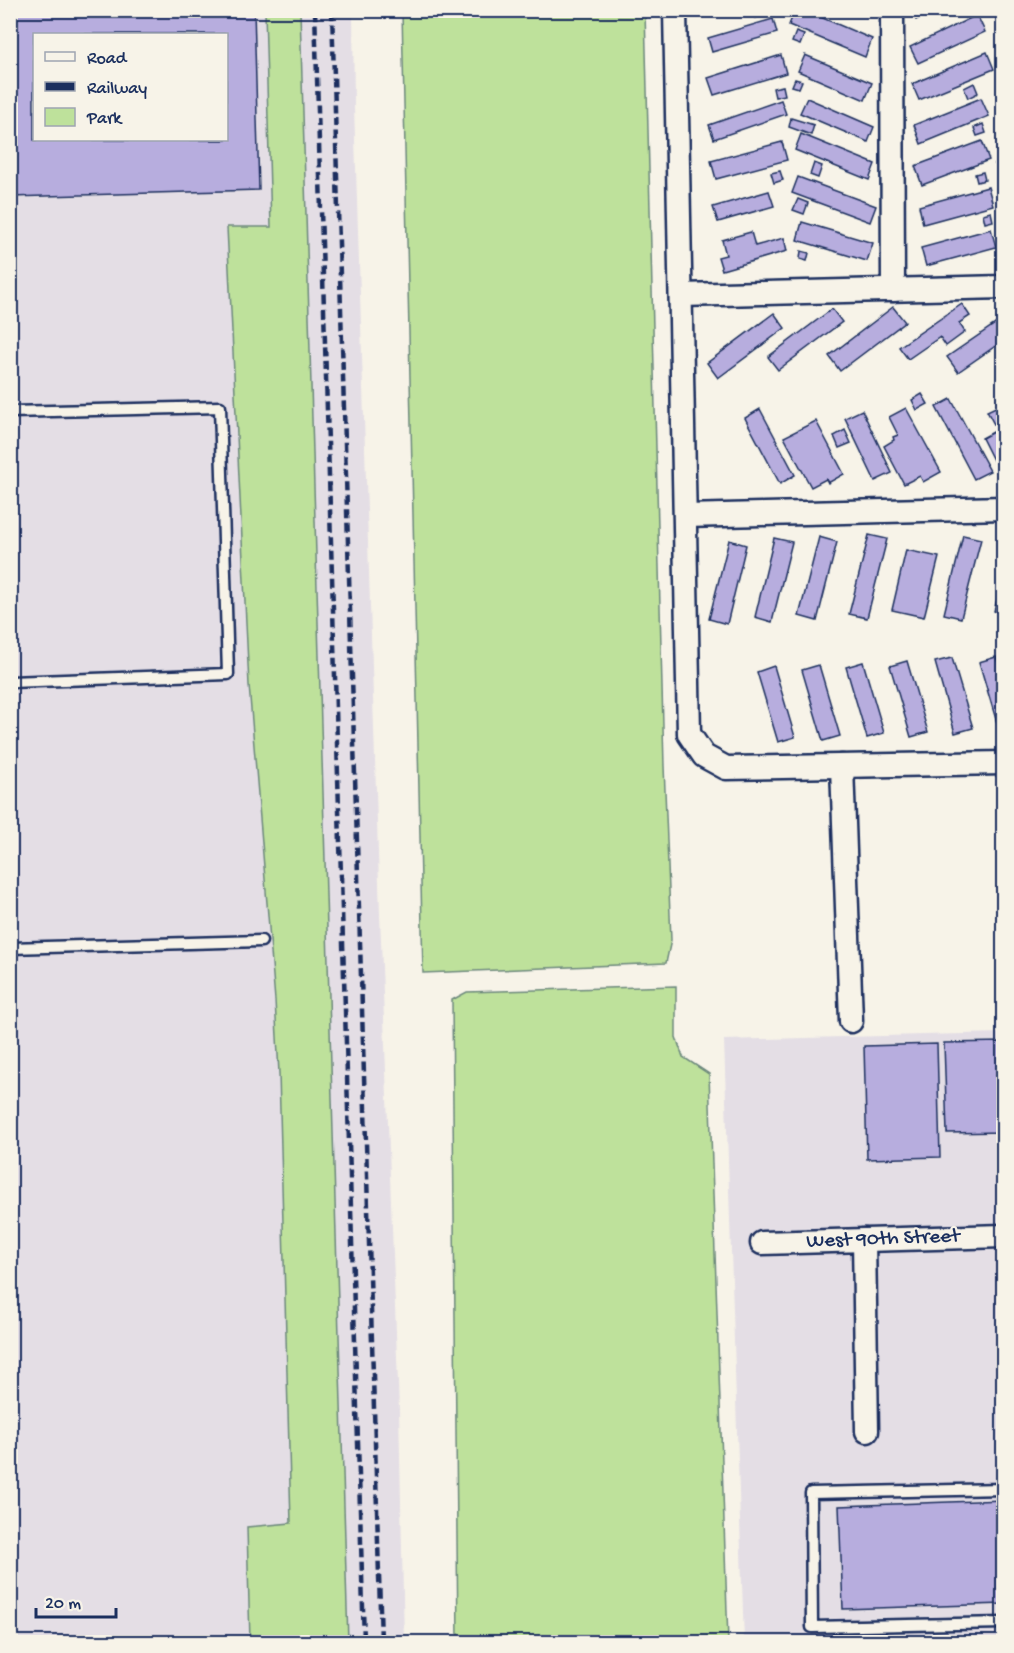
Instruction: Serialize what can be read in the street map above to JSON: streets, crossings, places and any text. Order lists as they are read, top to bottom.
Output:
{
  "streets": {
    "street": ["West 90th Street"]
  },
  "legend": ["Road", "Railway", "Park"],
  "scale_bar": "20 m"
}
